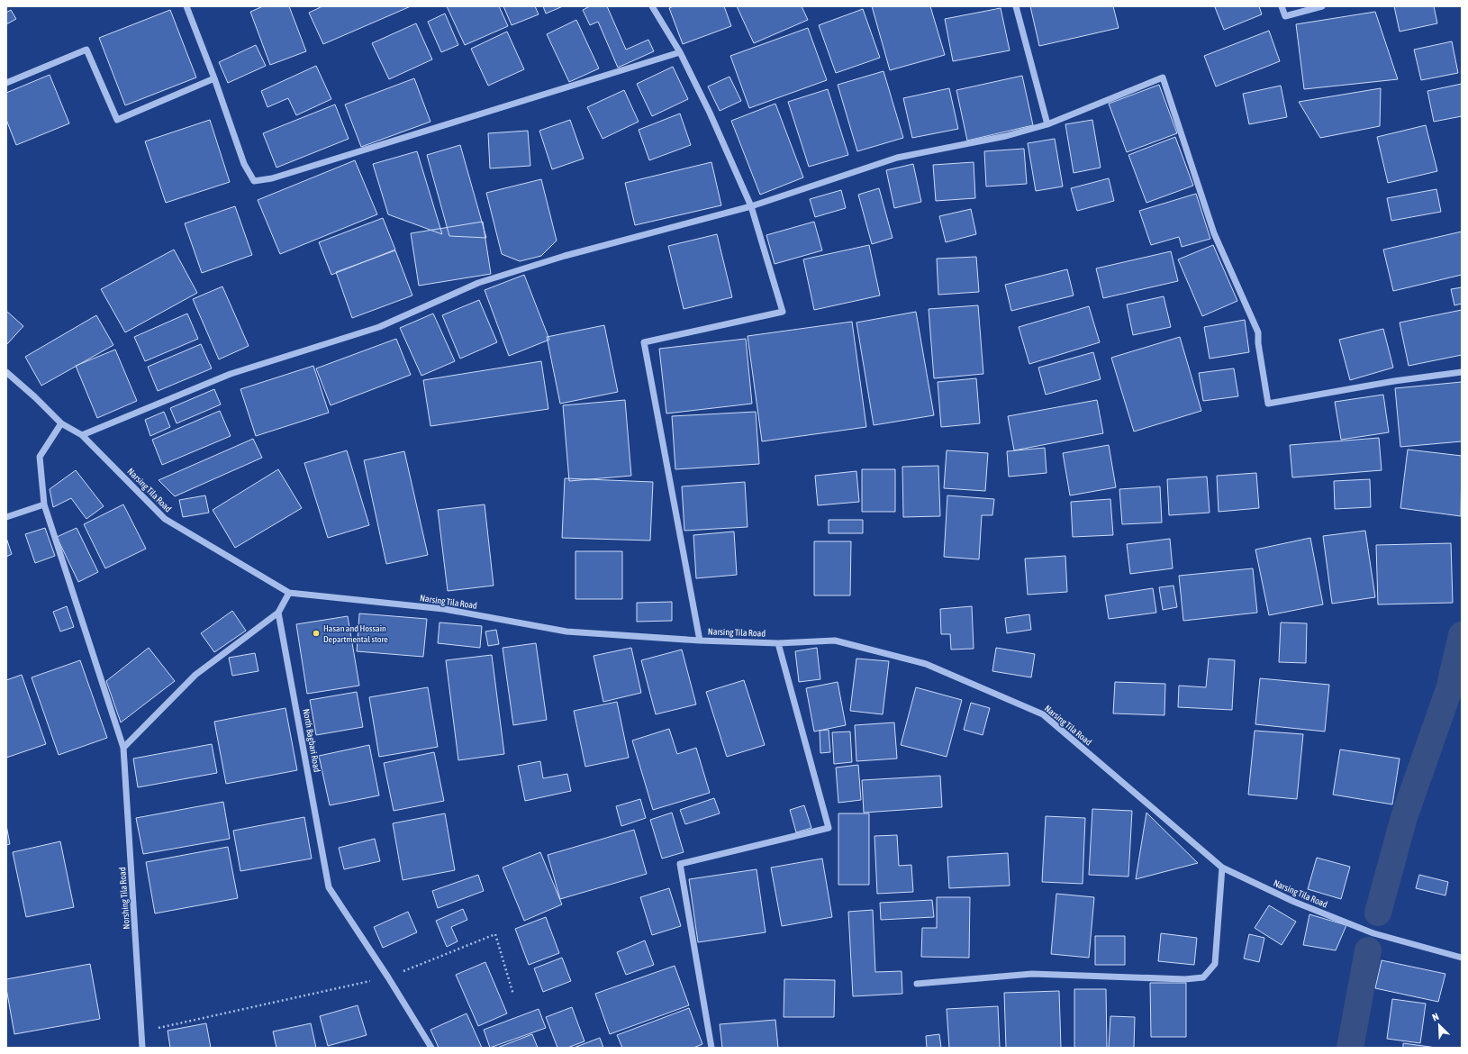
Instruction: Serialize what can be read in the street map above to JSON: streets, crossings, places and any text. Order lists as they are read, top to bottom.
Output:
{
  "streets": {
    "street": ["Narsing Tila Road", "North Bagbari Road", "Norshing Tila Road"]
  },
  "crossings": [
    ["Narsing Tila Road", "Norshing Tila Road"]
  ],
  "places": ["Hasan and Hossain Departmental store"],
  "north": "top left"
}
